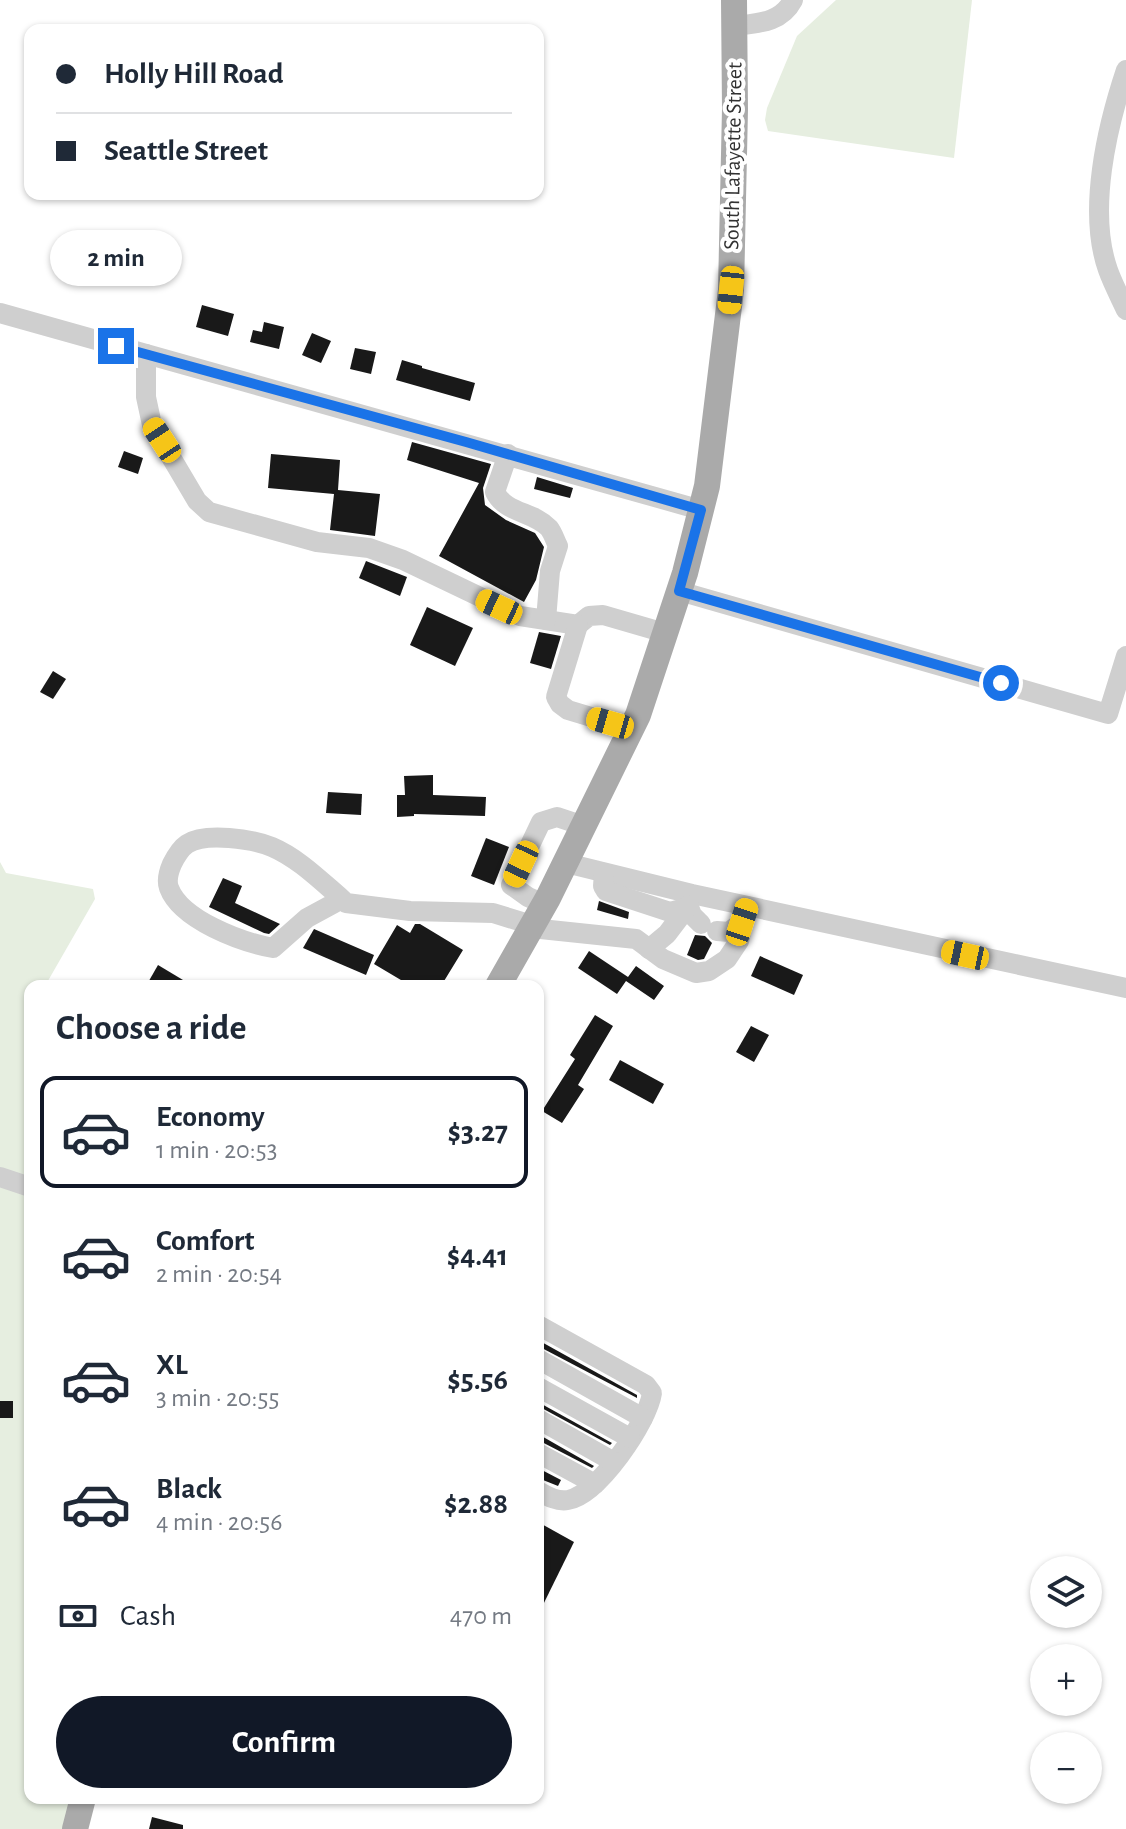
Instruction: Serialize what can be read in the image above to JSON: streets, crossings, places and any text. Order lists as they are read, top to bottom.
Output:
{
  "streets": {
    "main road": ["South Lafayette Street"]
  },
  "page": {
    "banner": ["Holly Hill Road", "Seattle Street"],
    "bubble": "2 min",
    "heading": "Choose a ride",
    "list": [
      {
        "name": "Economy",
        "note": "1 min · 20:53",
        "value": "$3.27"
      },
      {
        "name": "Comfort",
        "note": "2 min · 20:54",
        "value": "$4.41"
      },
      {
        "name": "XL",
        "note": "3 min · 20:55",
        "value": "$5.56"
      },
      {
        "name": "Black",
        "note": "4 min · 20:56",
        "value": "$2.88"
      }
    ],
    "map_buttons": ["+", "−"],
    "pay": ["Cash", "470 m"],
    "buttons": "Confirm"
  }
}
